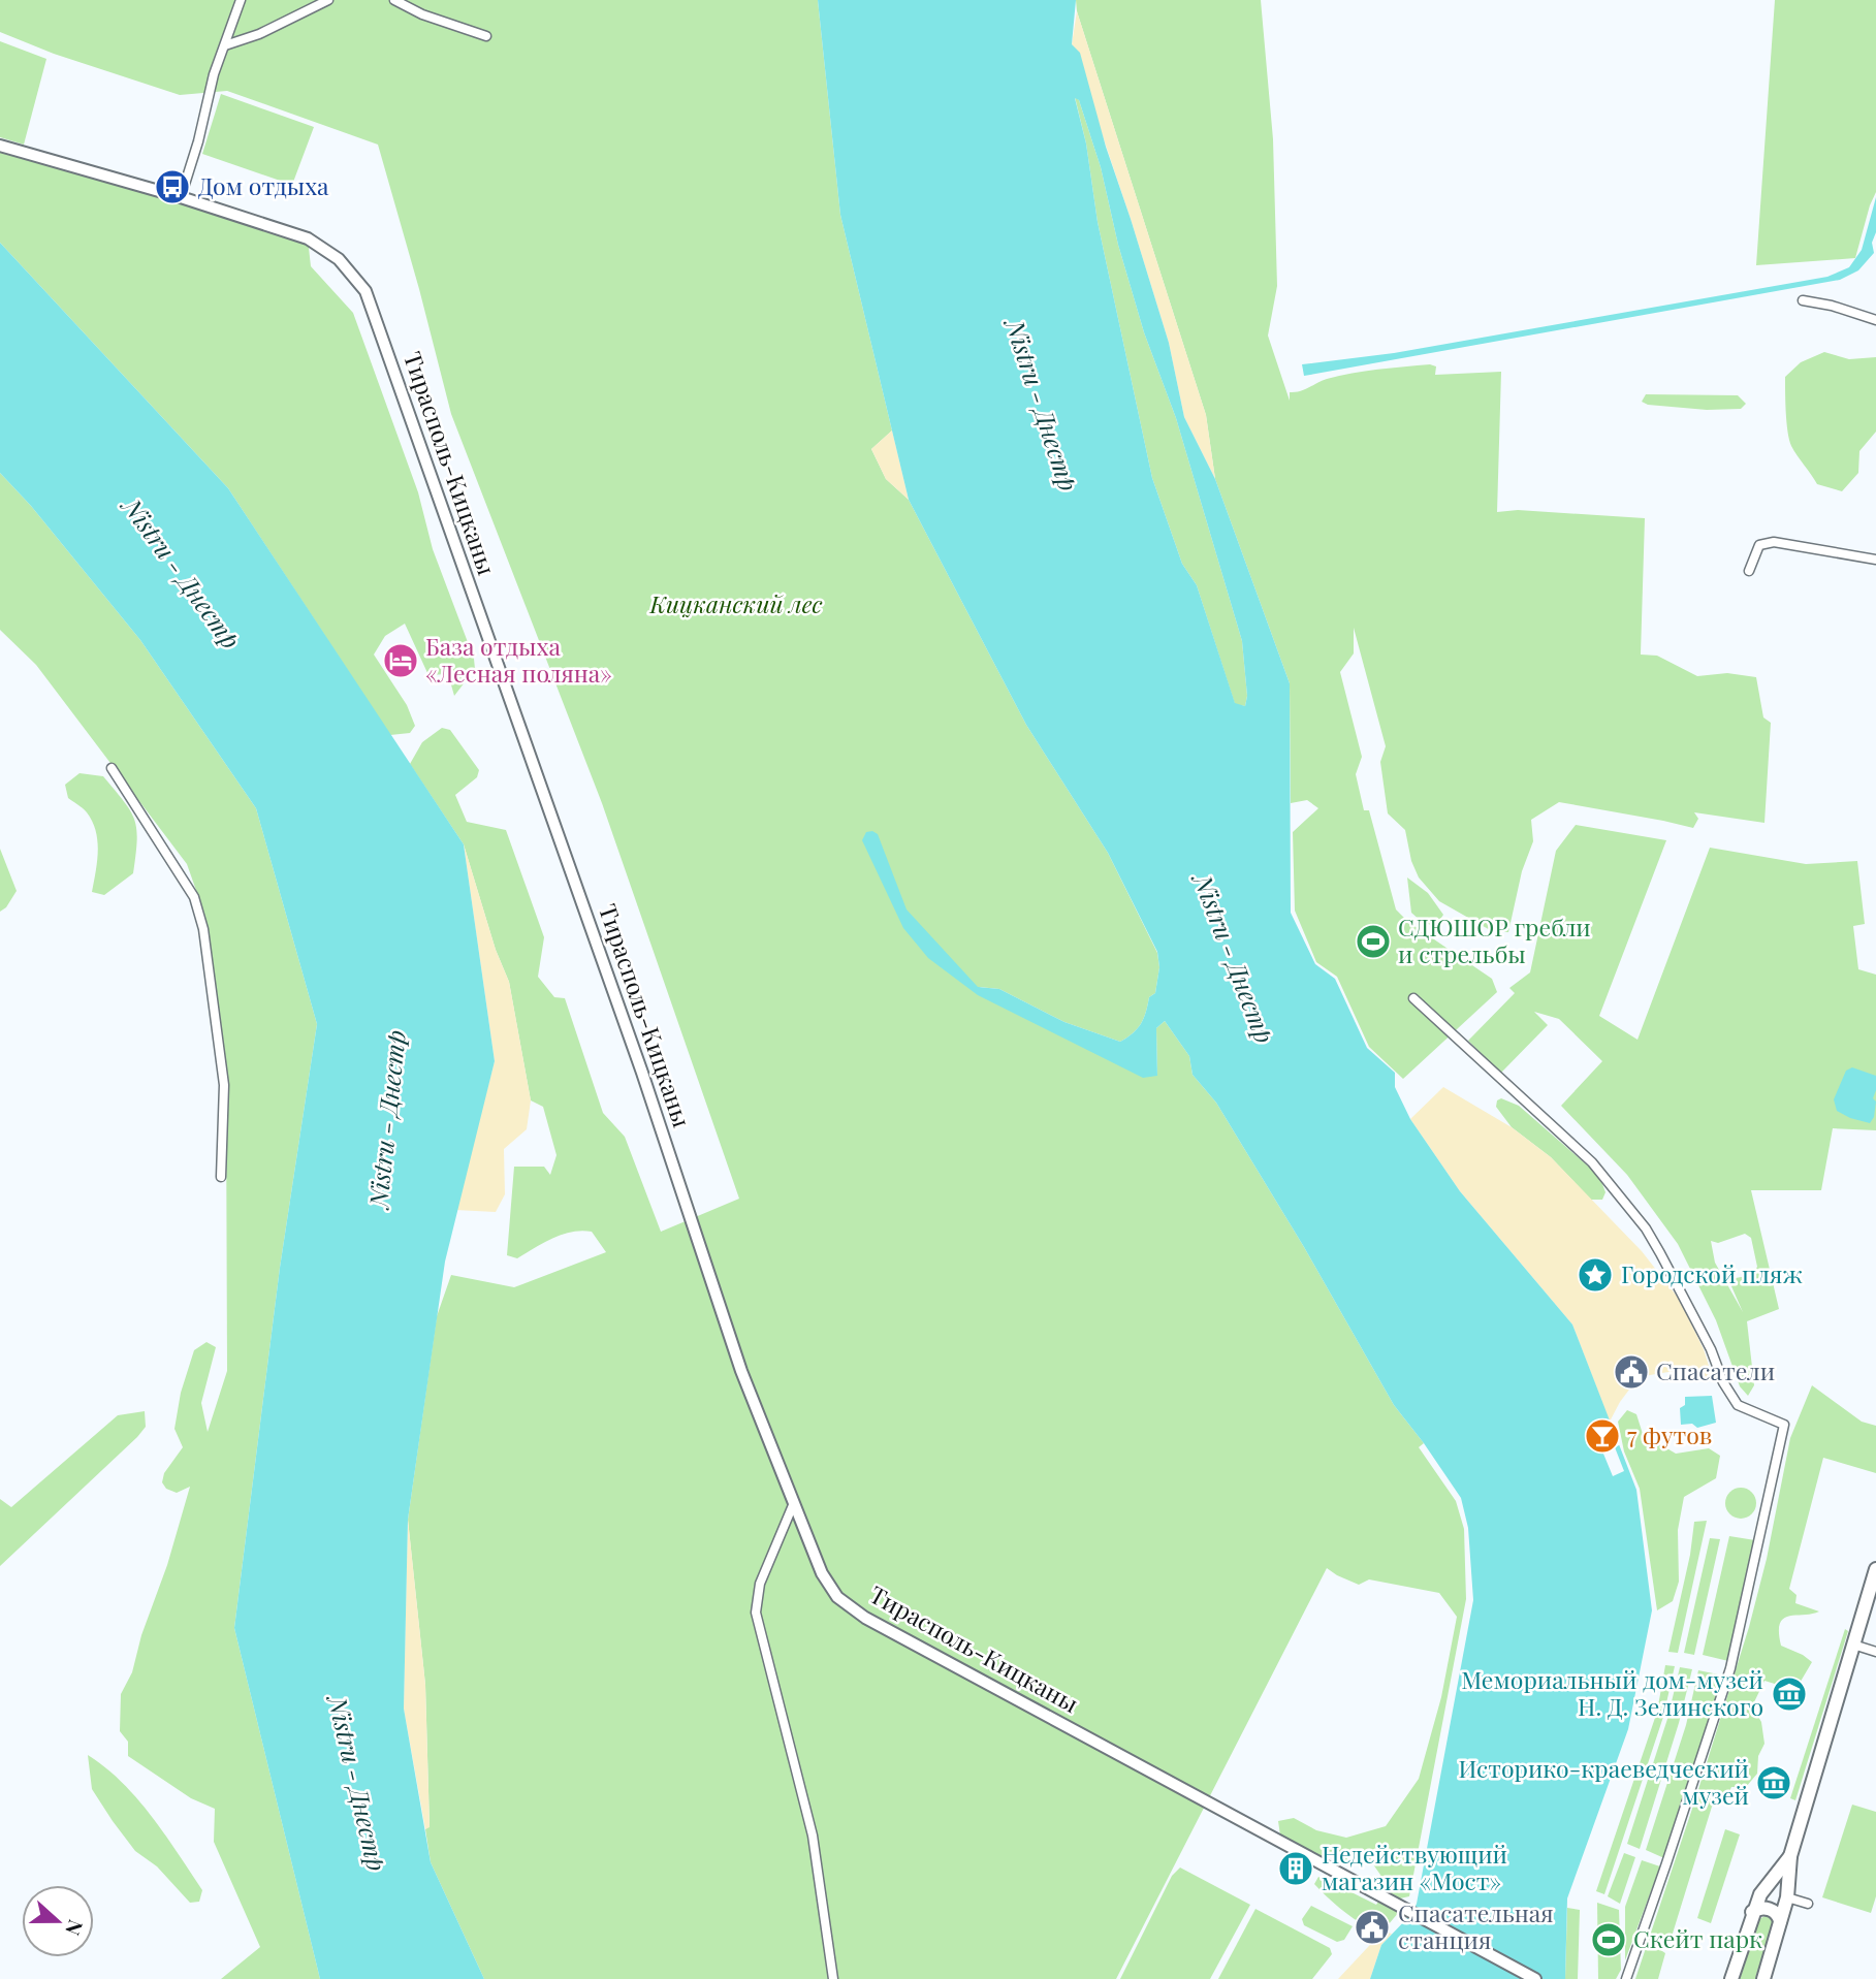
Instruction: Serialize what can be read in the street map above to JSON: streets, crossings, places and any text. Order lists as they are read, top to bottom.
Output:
{
  "streets": {
    "street": ["Тирасполь-Кицканы"]
  },
  "water": ["Nistru - Днестр"],
  "parks": ["Кицканский лес"],
  "places": {
    "bus stop": ["Дом отдыха"],
    "hotel": ["База отдыха «Лесная поляна»"],
    "sports": ["СДЮШОР гребли и стрельбы", "Скейт парк"],
    "place": ["Городской пляж"],
    "public building": ["Спасатели", "Спасательная станция"],
    "bar": ["7 футов"],
    "museum": ["Мемориальный дом-музей Н. Д. Зелинского", "Историко-краеведческий музей"],
    "building": ["Недействующий магазин «Мост»"]
  },
  "north": "right"
}
